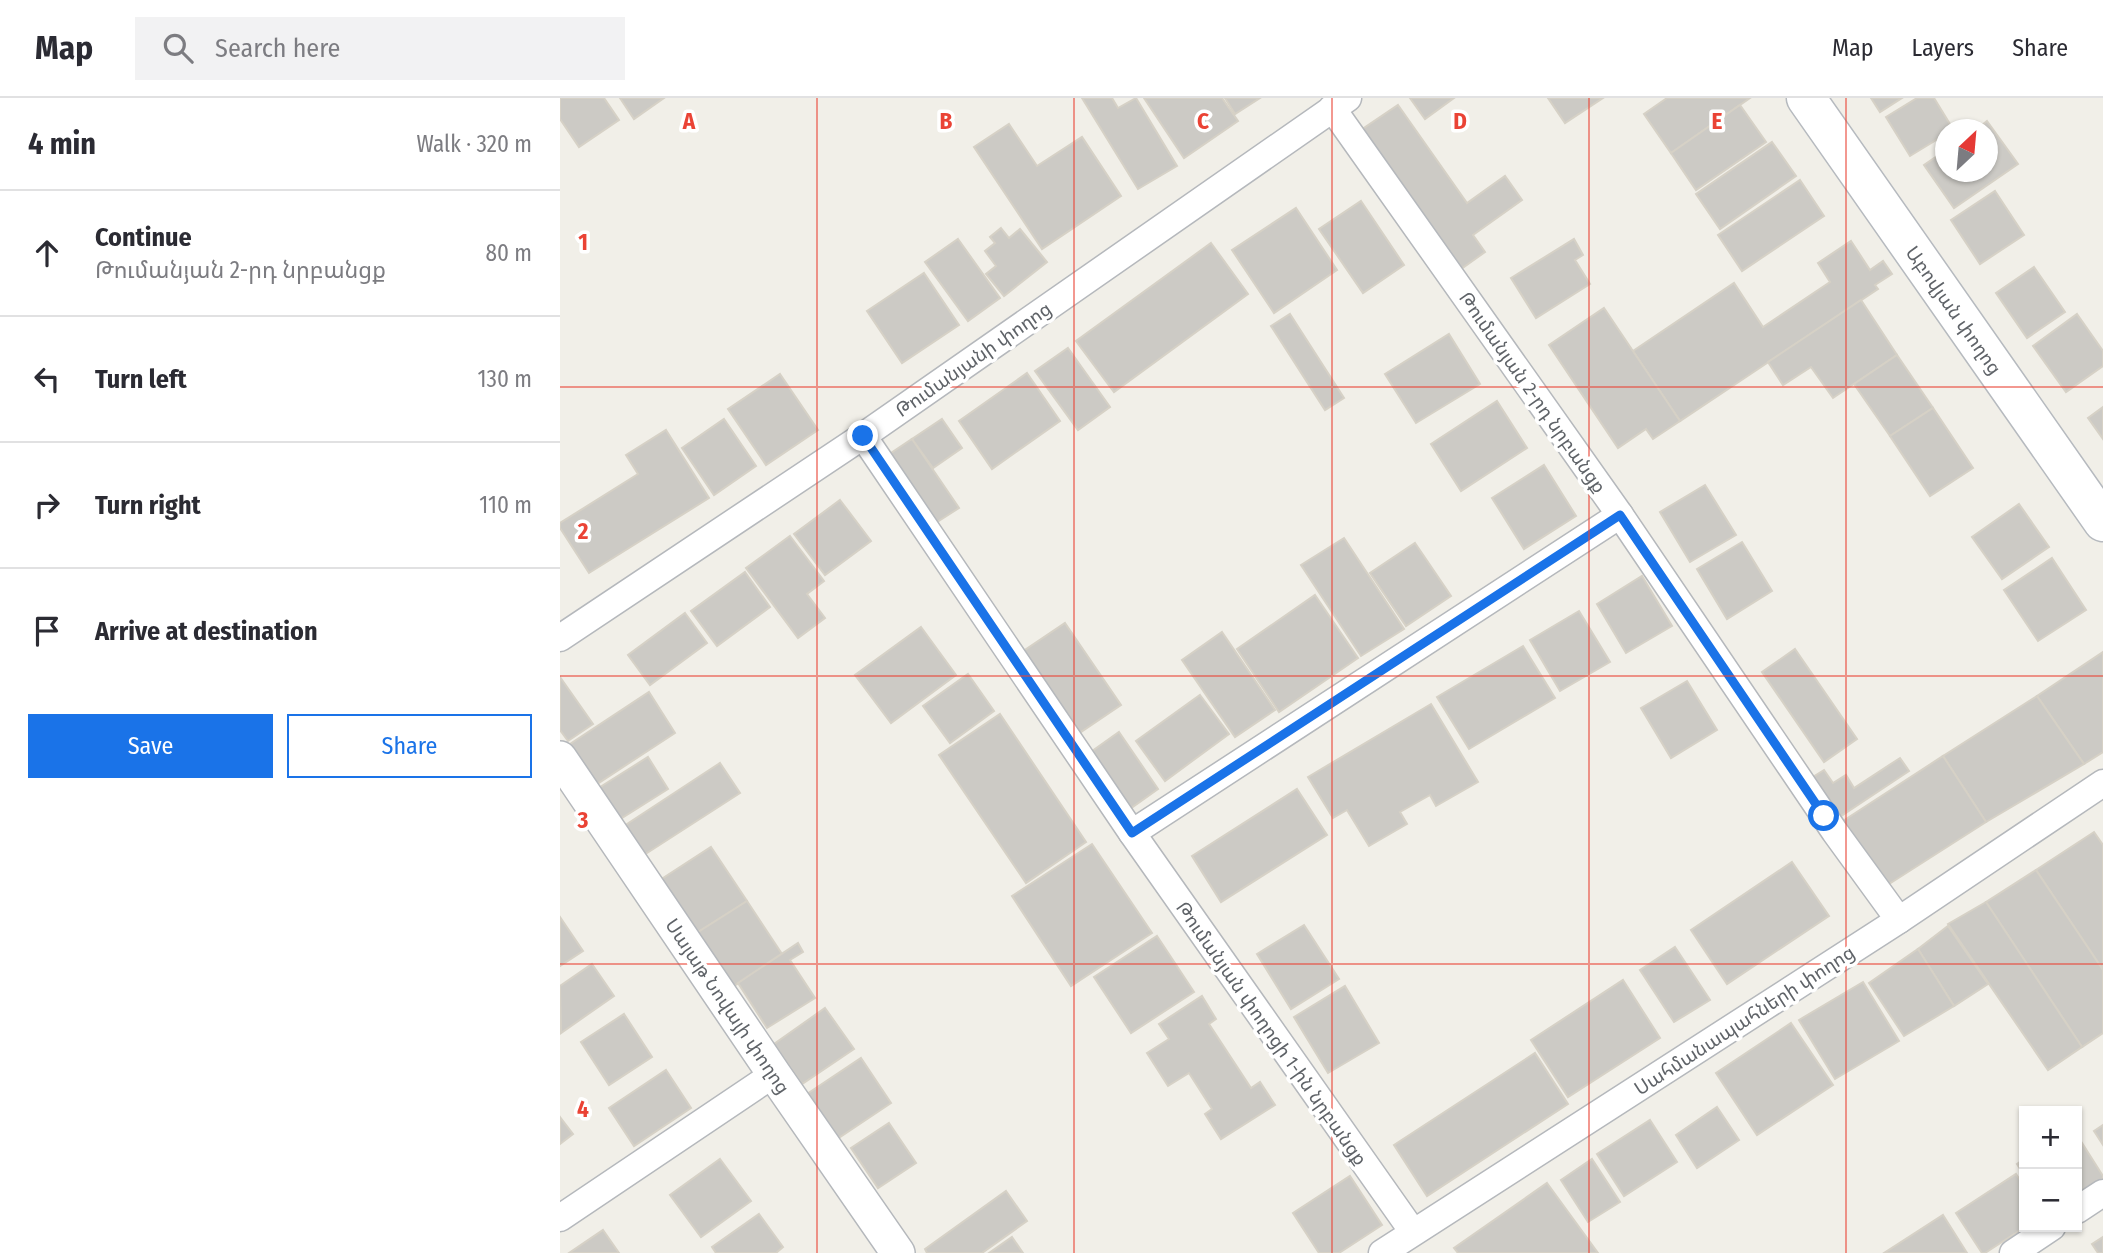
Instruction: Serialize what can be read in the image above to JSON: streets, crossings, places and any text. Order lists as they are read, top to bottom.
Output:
{
  "streets": {
    "main road": ["Աբովյան փողոց"],
    "street": [
      "Թումանյանի փողոց",
      "Թումանյան 2-րդ նրբանցք",
      "Սայաթ Նովայի փողոց",
      "Սահմանապահների փողոց",
      "Թումանյան փողոցի 1-ին նրբանցք"
    ]
  },
  "crossings": [
    ["Թումանյանի փողոց", "Թումանյան 2-րդ նրբանցք"],
    ["Թումանյանի փողոց", "Թումանյան փողոցի 1-ին նրբանցք"],
    ["Թումանյան 2-րդ նրբանցք", "Սահմանապահների փողոց"],
    ["Սահմանապահների փողոց", "Թումանյան փողոցի 1-ին նրբանցք"]
  ],
  "north": "top right",
  "page": {
    "header": "Map",
    "search": "Search here",
    "nav": ["Map", "Layers", "Share"],
    "heading": ["4 min", "Walk · 320 m"],
    "list": [
      ["Continue", "Թումանյան 2-րդ նրբանցք", "80 m"],
      ["Turn left", "130 m"],
      ["Turn right", "110 m"],
      "Arrive at destination"
    ],
    "buttons": ["Save", "Share"],
    "map_buttons": ["+", "−"]
  },
  "grid": {
    "columns": [
      "A",
      "B",
      "C",
      "D",
      "E"
    ],
    "rows": [
      "1",
      "2",
      "3",
      "4"
    ]
  }
}
